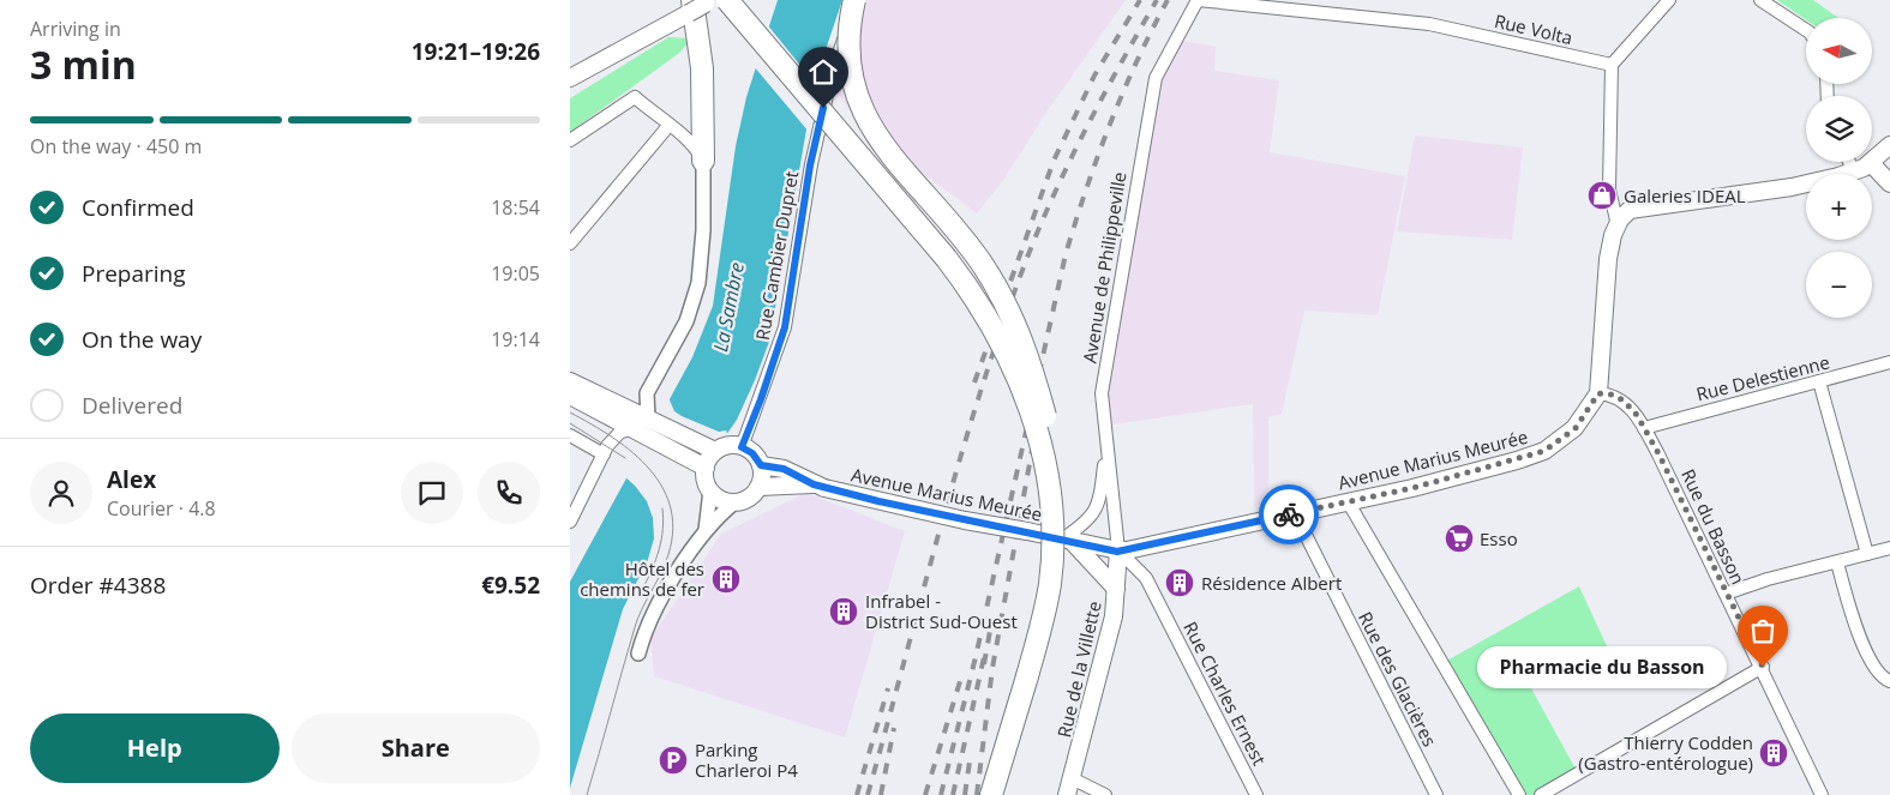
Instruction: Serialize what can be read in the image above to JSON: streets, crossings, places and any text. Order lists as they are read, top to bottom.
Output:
{
  "streets": {
    "main road": ["Avenue Marius Meurée", "Rue de la Villette"],
    "street": [
      "Rue Volta",
      "Rue Cambier Dupret",
      "Avenue de Philippeville",
      "Rue Delestienne",
      "Rue du Basson",
      "Rue des Glacières",
      "Rue Charles Ernest"
    ]
  },
  "crossings": [
    ["Rue Volta", "Avenue de Philippeville"],
    ["Rue Cambier Dupret", "Avenue Marius Meurée"],
    ["Avenue de Philippeville", "Avenue Marius Meurée"],
    ["Avenue de Philippeville", "Rue de la Villette"],
    ["Avenue de Philippeville", "Rue Charles Ernest"],
    ["Rue Delestienne", "Rue du Basson"],
    ["Avenue Marius Meurée", "Rue du Basson"],
    ["Avenue Marius Meurée", "Rue de la Villette"],
    ["Avenue Marius Meurée", "Rue des Glacières"],
    ["Avenue Marius Meurée", "Rue Charles Ernest"],
    ["Rue de la Villette", "Rue Charles Ernest"]
  ],
  "water": ["La Sambre"],
  "places": {
    "shop": ["Galeries IDEAL"],
    "supermarket": ["Esso"],
    "building": [
      "Hôtel des chemins de fer",
      "Résidence Albert",
      "Infrabel - District Sud-Ouest",
      "Thierry Codden (Gastro-entérologue)"
    ],
    "other": ["Pharmacie du Basson"],
    "parking": ["Parking Charleroi P4"]
  },
  "north": "left",
  "page": {
    "heading": ["3 min", "Arriving in", "19:21–19:26"],
    "panel": [
      "Alex",
      "Courier · 4.8",
      "Order #4388",
      "€9.52"
    ],
    "map_buttons": ["+", "−"],
    "bar": "On the way · 450 m",
    "list": [
      ["Confirmed", "18:54"],
      ["Preparing", "19:05"],
      ["On the way", "19:14"],
      "Delivered"
    ],
    "bubble": "Pharmacie du Basson",
    "buttons": ["Help", "Share"]
  }
}
